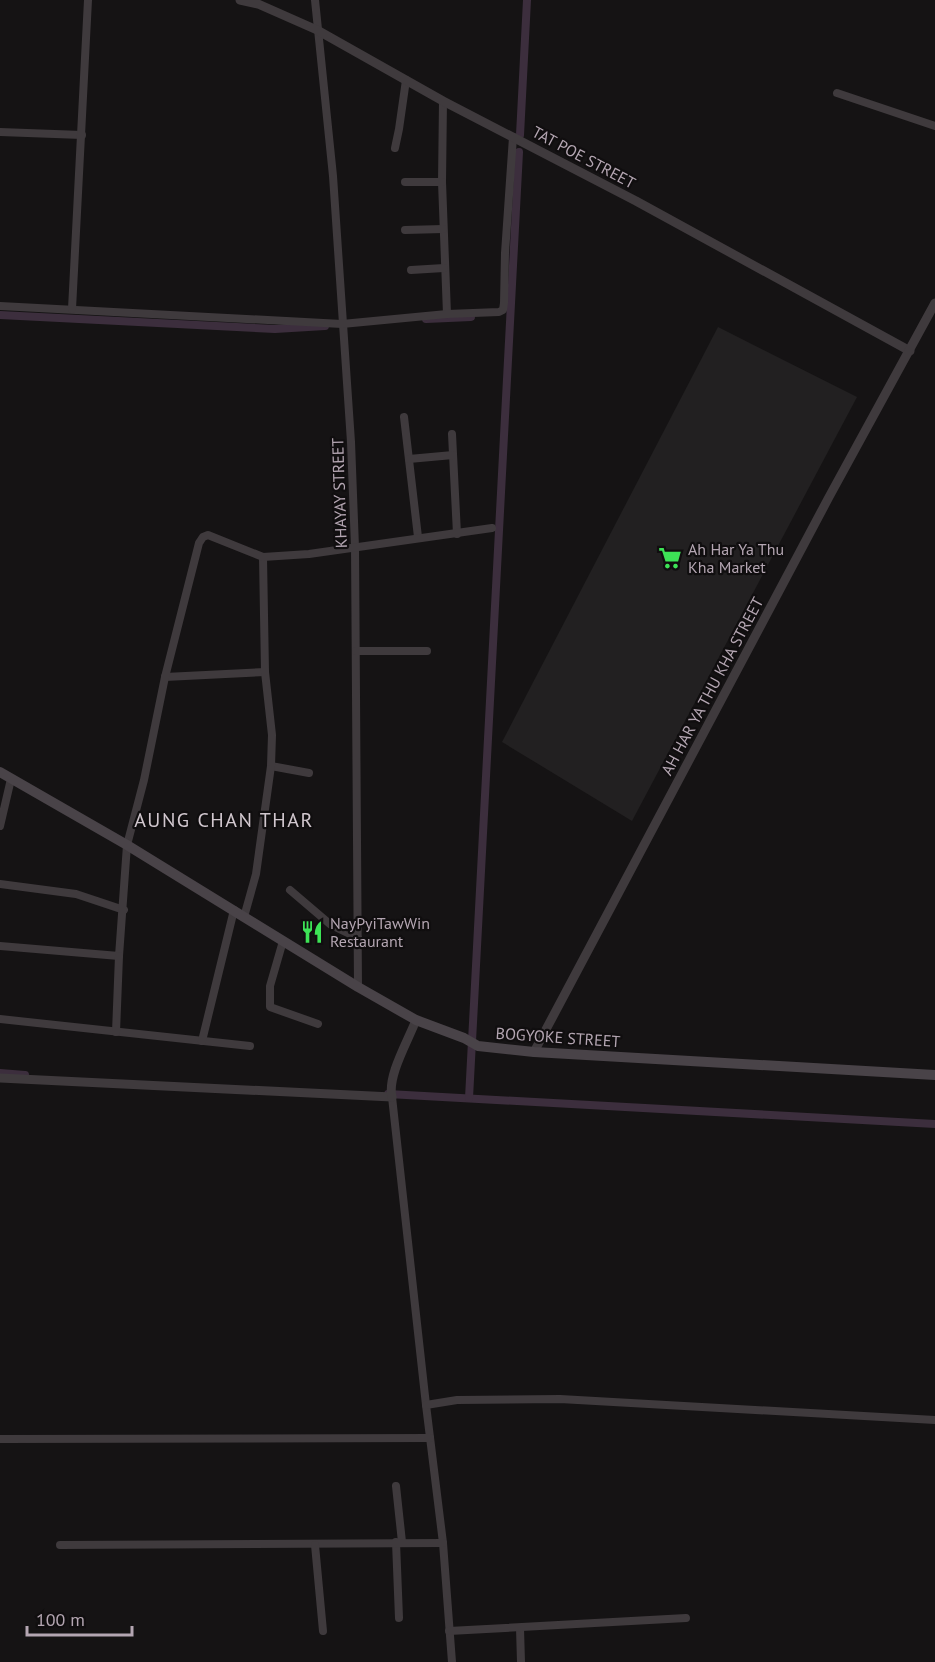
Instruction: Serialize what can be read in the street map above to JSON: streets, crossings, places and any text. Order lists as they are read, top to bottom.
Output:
{
  "streets": {
    "main road": ["BOGYOKE STREET"],
    "street": ["TAT POE STREET", "KHAYAY STREET", "AH HAR YA THU KHA STREET"]
  },
  "crossings": [
    ["TAT POE STREET", "KHAYAY STREET"],
    ["TAT POE STREET", "AH HAR YA THU KHA STREET"],
    ["KHAYAY STREET", "BOGYOKE STREET"],
    ["AH HAR YA THU KHA STREET", "BOGYOKE STREET"]
  ],
  "districts": ["AUNG CHAN THAR"],
  "places": {
    "supermarket": ["Ah Har Ya Thu Kha Market"],
    "restaurant": ["NayPyiTawWin Restaurant"]
  },
  "scale_bar": "100 m"
}
